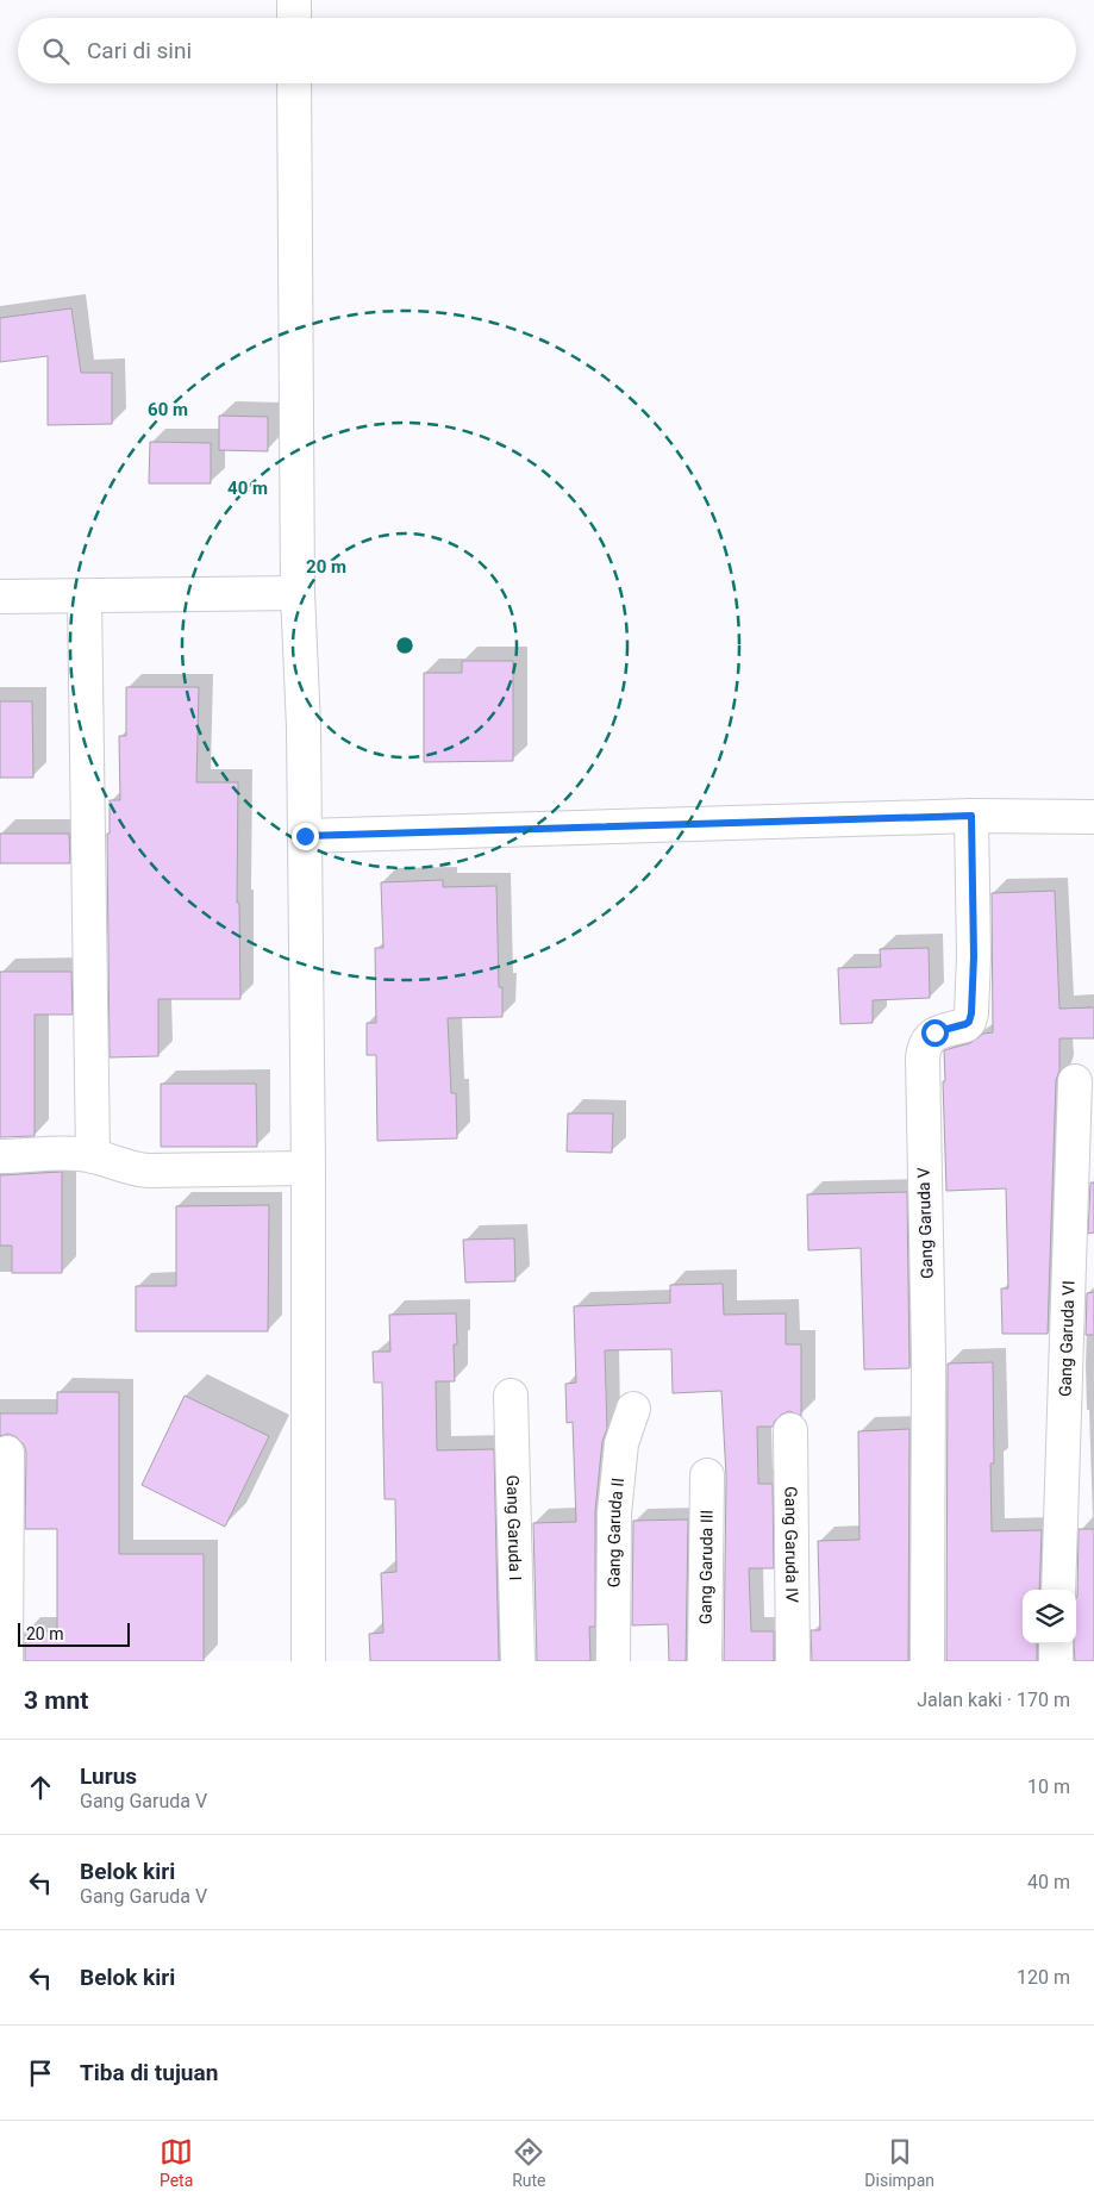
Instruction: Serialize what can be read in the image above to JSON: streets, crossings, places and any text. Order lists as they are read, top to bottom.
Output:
{
  "streets": {
    "street": [
      "Gang Garuda V",
      "Gang Garuda VI",
      "Gang Garuda I",
      "Gang Garuda II",
      "Gang Garuda IV",
      "Gang Garuda III"
    ]
  },
  "scale_bar": "20 m",
  "page": {
    "search": "Cari di sini",
    "scale": "20 m",
    "heading": ["3 mnt", "Jalan kaki · 170 m"],
    "list": [
      ["Lurus", "Gang Garuda V", "10 m"],
      ["Belok kiri", "Gang Garuda V", "40 m"],
      ["Belok kiri", "120 m"],
      "Tiba di tujuan"
    ],
    "nav": ["Peta", "Rute", "Disimpan"]
  },
  "rings": ["60 m", "40 m", "20 m"]
}
